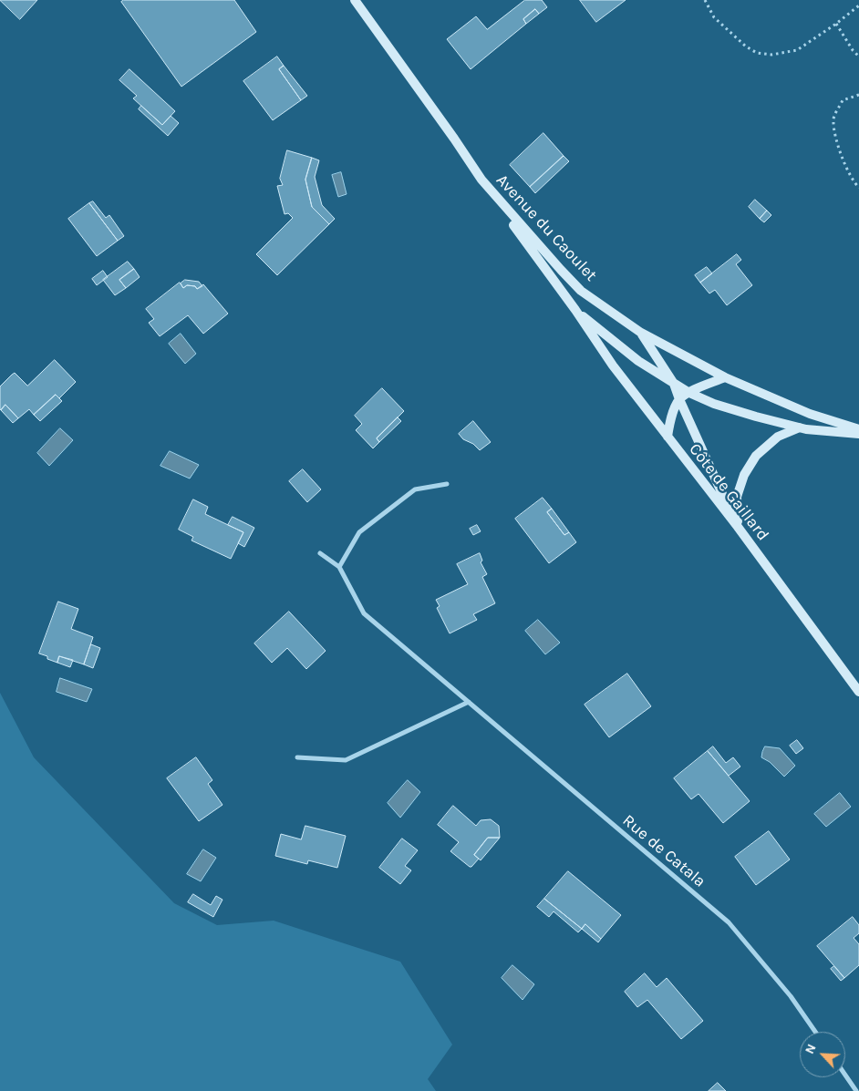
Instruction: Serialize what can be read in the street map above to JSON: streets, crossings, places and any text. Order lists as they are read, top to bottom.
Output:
{
  "streets": {
    "main road": ["Avenue du Caoulet", "Côte de Gaillard"],
    "street": ["Rue de Catala"]
  },
  "north": "top left"
}
